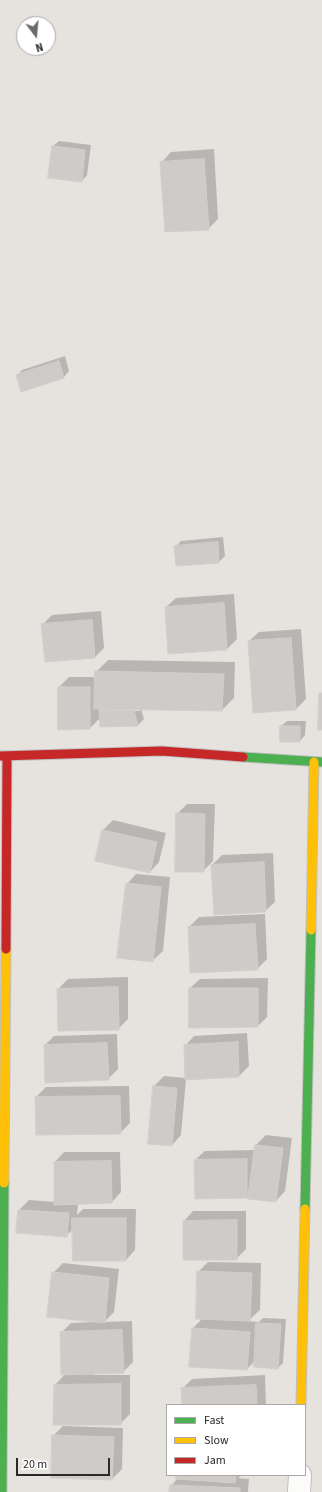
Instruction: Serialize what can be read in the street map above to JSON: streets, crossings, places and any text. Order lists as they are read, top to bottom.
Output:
{
  "legend": ["Fast", "Slow", "Jam"],
  "scale_bar": "20 m",
  "north": "bottom"
}
